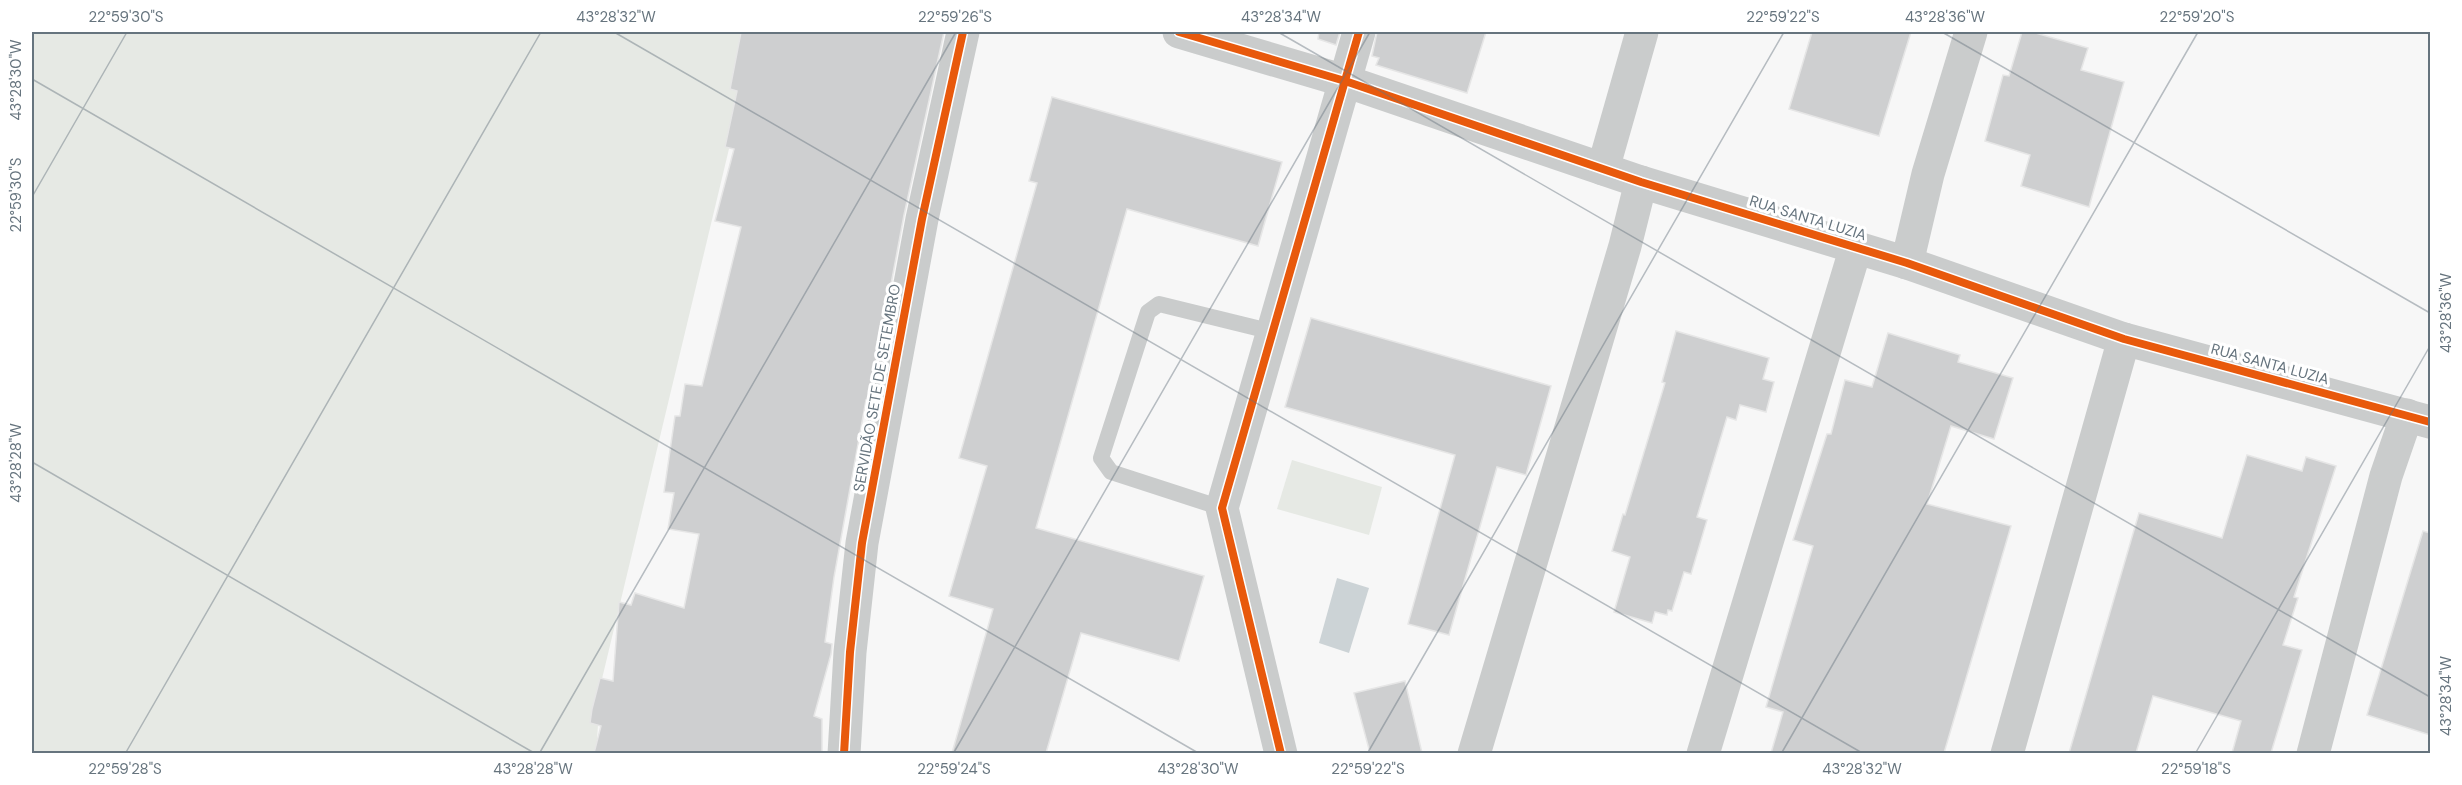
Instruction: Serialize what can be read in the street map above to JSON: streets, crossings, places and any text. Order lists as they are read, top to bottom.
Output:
{
  "streets": {
    "street": ["RUA SANTA LUZIA", "SERVIDÃO SETE DE SETEMBRO"]
  },
  "coordinates": [
    "22°59'30\"S",
    "43°28'32\"W",
    "22°59'26\"S",
    "43°28'34\"W",
    "22°59'22\"S",
    "43°28'36\"W",
    "22°59'20\"S",
    "43°28'30\"W",
    "43°28'28\"W",
    "22°59'28\"S",
    "22°59'24\"S",
    "22°59'18\"S"
  ]
}
